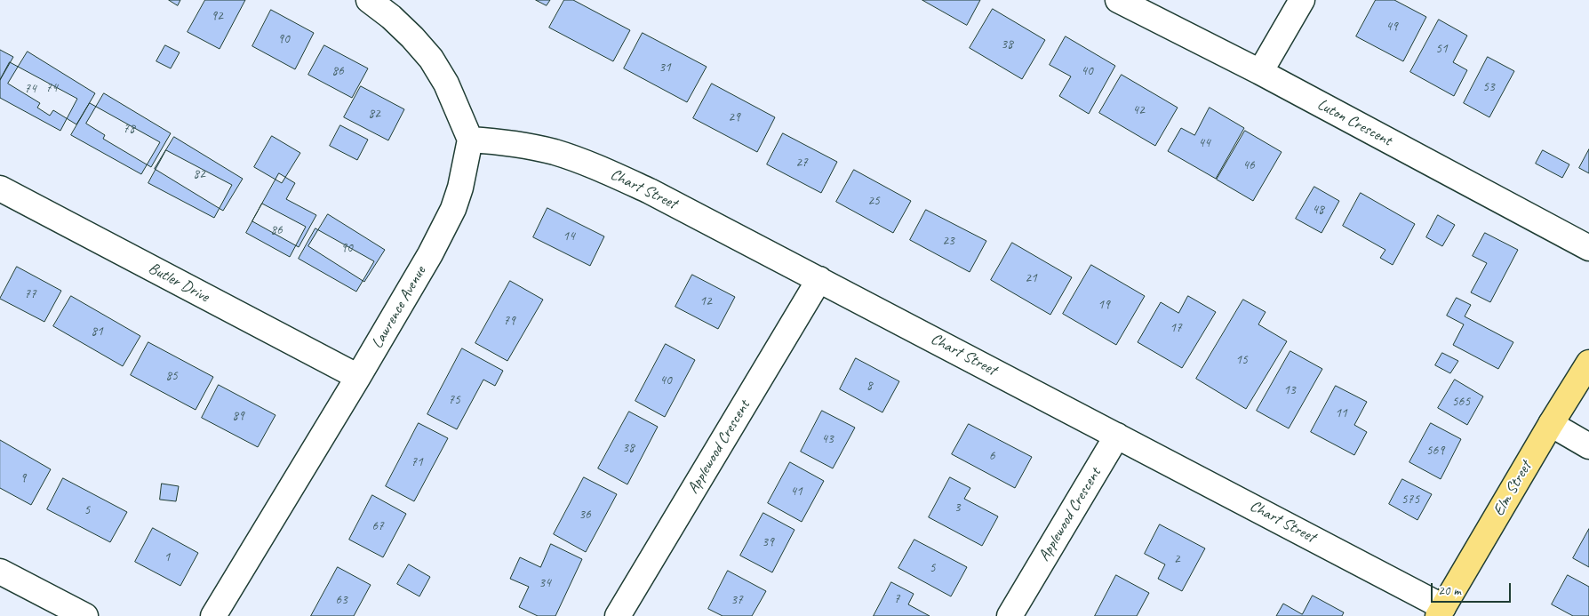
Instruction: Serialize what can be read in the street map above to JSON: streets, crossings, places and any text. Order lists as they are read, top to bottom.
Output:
{
  "streets": {
    "main road": ["Elm Street"],
    "street": [
      "Luton Crescent",
      "Chart Street",
      "Butler Drive",
      "Lawrence Avenue",
      "Applewood Crescent"
    ]
  },
  "crossings": [
    ["Chart Street", "Lawrence Avenue"],
    ["Chart Street", "Applewood Crescent"],
    ["Chart Street", "Elm Street"],
    ["Butler Drive", "Lawrence Avenue"]
  ],
  "house_numbers": [
    "92",
    "49",
    "90",
    "38",
    "51",
    "31",
    "86",
    "40",
    "53",
    "74",
    "74",
    "42",
    "82",
    "29",
    "78",
    "44",
    "27",
    "46",
    "82",
    "25",
    "48",
    "86",
    "14",
    "23",
    "90",
    "21",
    "77",
    "12",
    "19",
    "79",
    "17",
    "81",
    "15",
    "85",
    "40",
    "8",
    "13",
    "75",
    "565",
    "11",
    "89",
    "43",
    "38",
    "569",
    "6",
    "71",
    "9",
    "41",
    "575",
    "3",
    "5",
    "36",
    "67",
    "39",
    "1",
    "2",
    "5",
    "34",
    "7",
    "63",
    "37"
  ],
  "scale_bar": "20 m"
}
